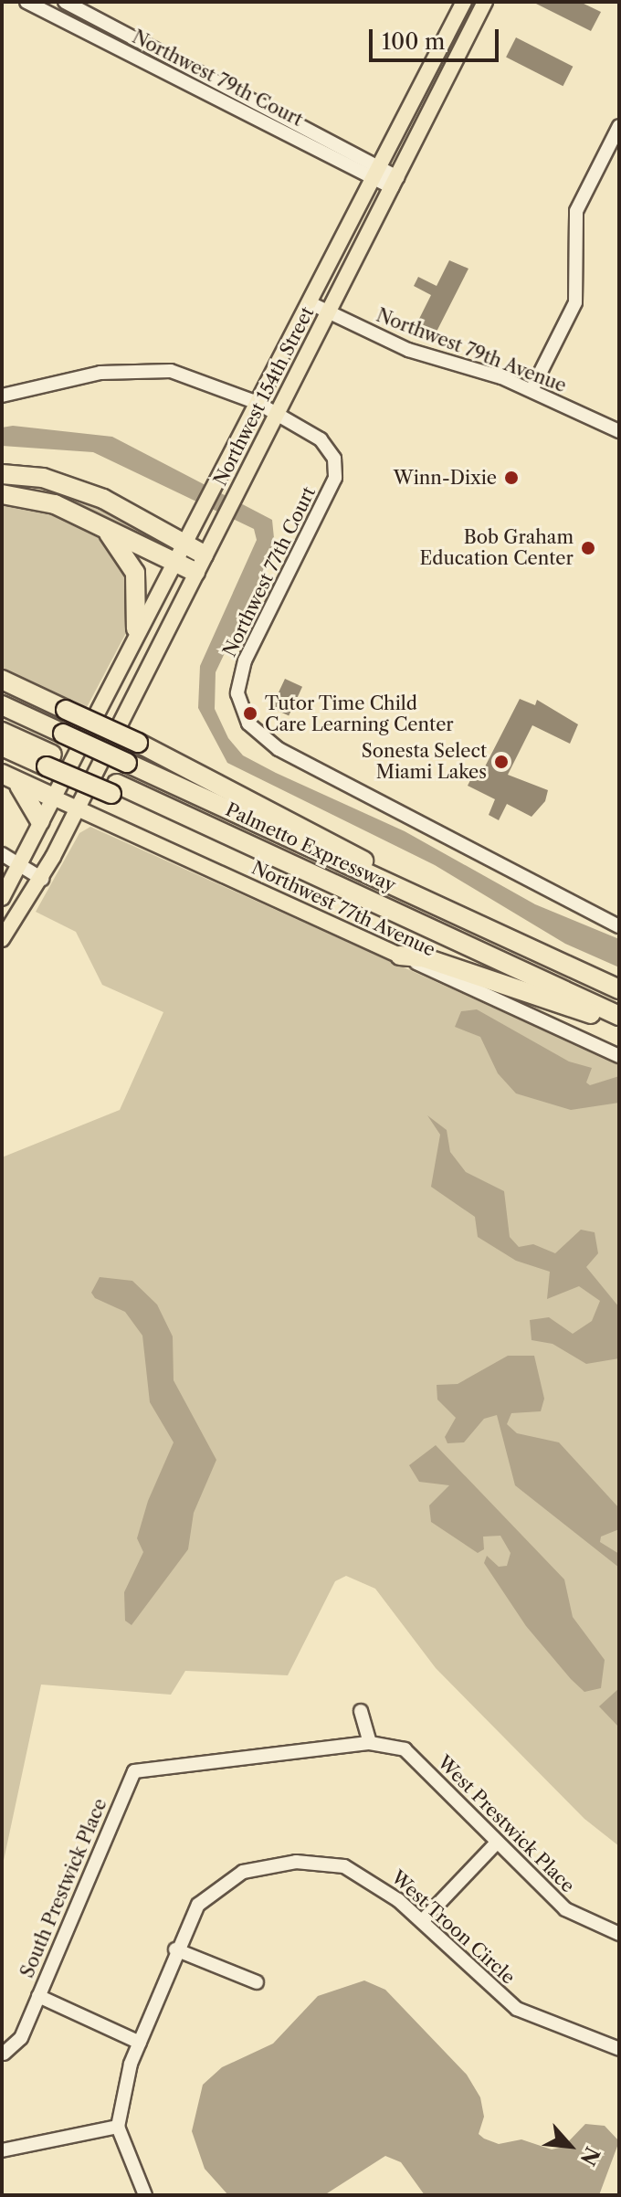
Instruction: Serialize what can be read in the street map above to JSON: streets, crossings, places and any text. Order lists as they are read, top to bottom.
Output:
{
  "streets": {
    "highway": ["Palmetto Expressway"],
    "main road": ["Northwest 154th Street", "Northwest 77th Avenue"],
    "street": [
      "Northwest 79th Court",
      "Northwest 79th Avenue",
      "Northwest 77th Court",
      "West Prestwick Place",
      "South Prestwick Place",
      "West Troon Circle"
    ]
  },
  "crossings": [
    ["Northwest 79th Court", "Northwest 154th Street"],
    ["Northwest 79th Avenue", "Northwest 154th Street"],
    ["Northwest 154th Street", "Northwest 77th Court"],
    ["Northwest 154th Street", "Northwest 77th Avenue"],
    ["West Prestwick Place", "South Prestwick Place"]
  ],
  "places": [
    "Winn-Dixie",
    "Bob Graham Education Center",
    "Tutor Time Child Care Learning Center",
    "Sonesta Select Miami Lakes"
  ],
  "scale_bar": "100 m",
  "north": "bottom right"
}
